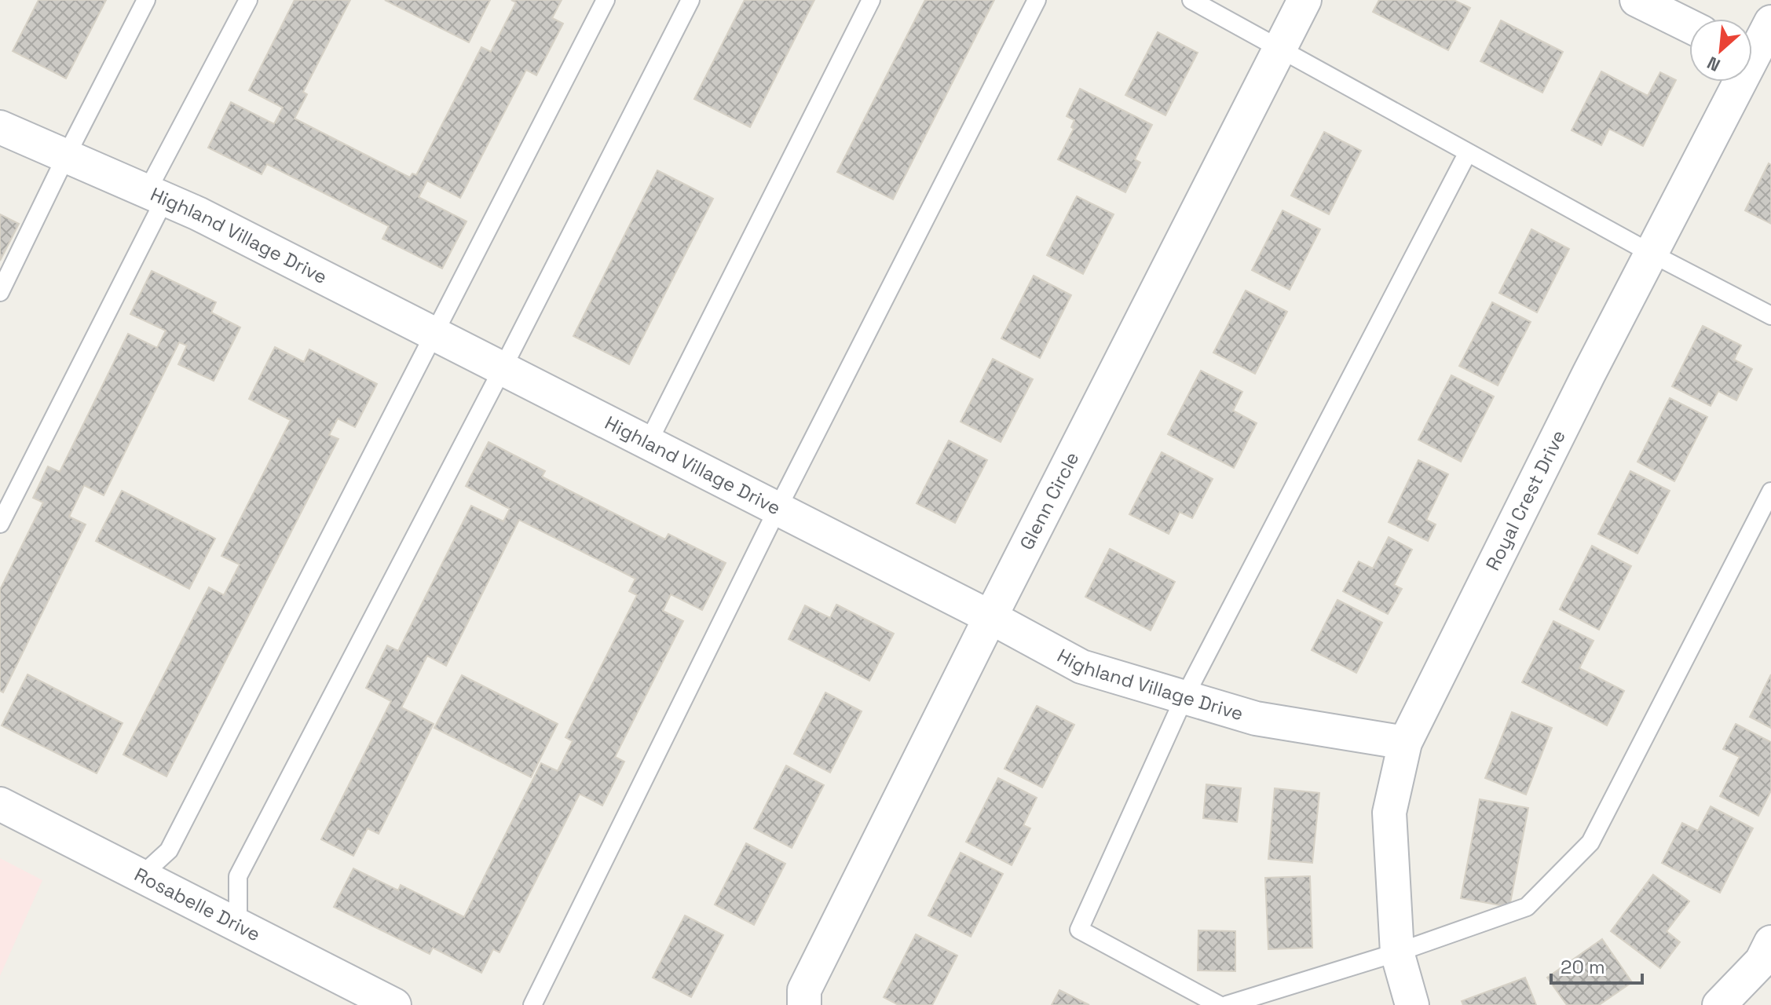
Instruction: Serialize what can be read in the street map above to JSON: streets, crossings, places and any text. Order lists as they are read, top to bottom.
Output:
{
  "streets": {
    "street": [
      "Highland Village Drive",
      "Royal Crest Drive",
      "Glenn Circle",
      "Rosabelle Drive"
    ]
  },
  "crossings": [
    ["Highland Village Drive", "Royal Crest Drive"],
    ["Highland Village Drive", "Glenn Circle"]
  ],
  "scale_bar": "20 m",
  "north": "bottom left"
}
